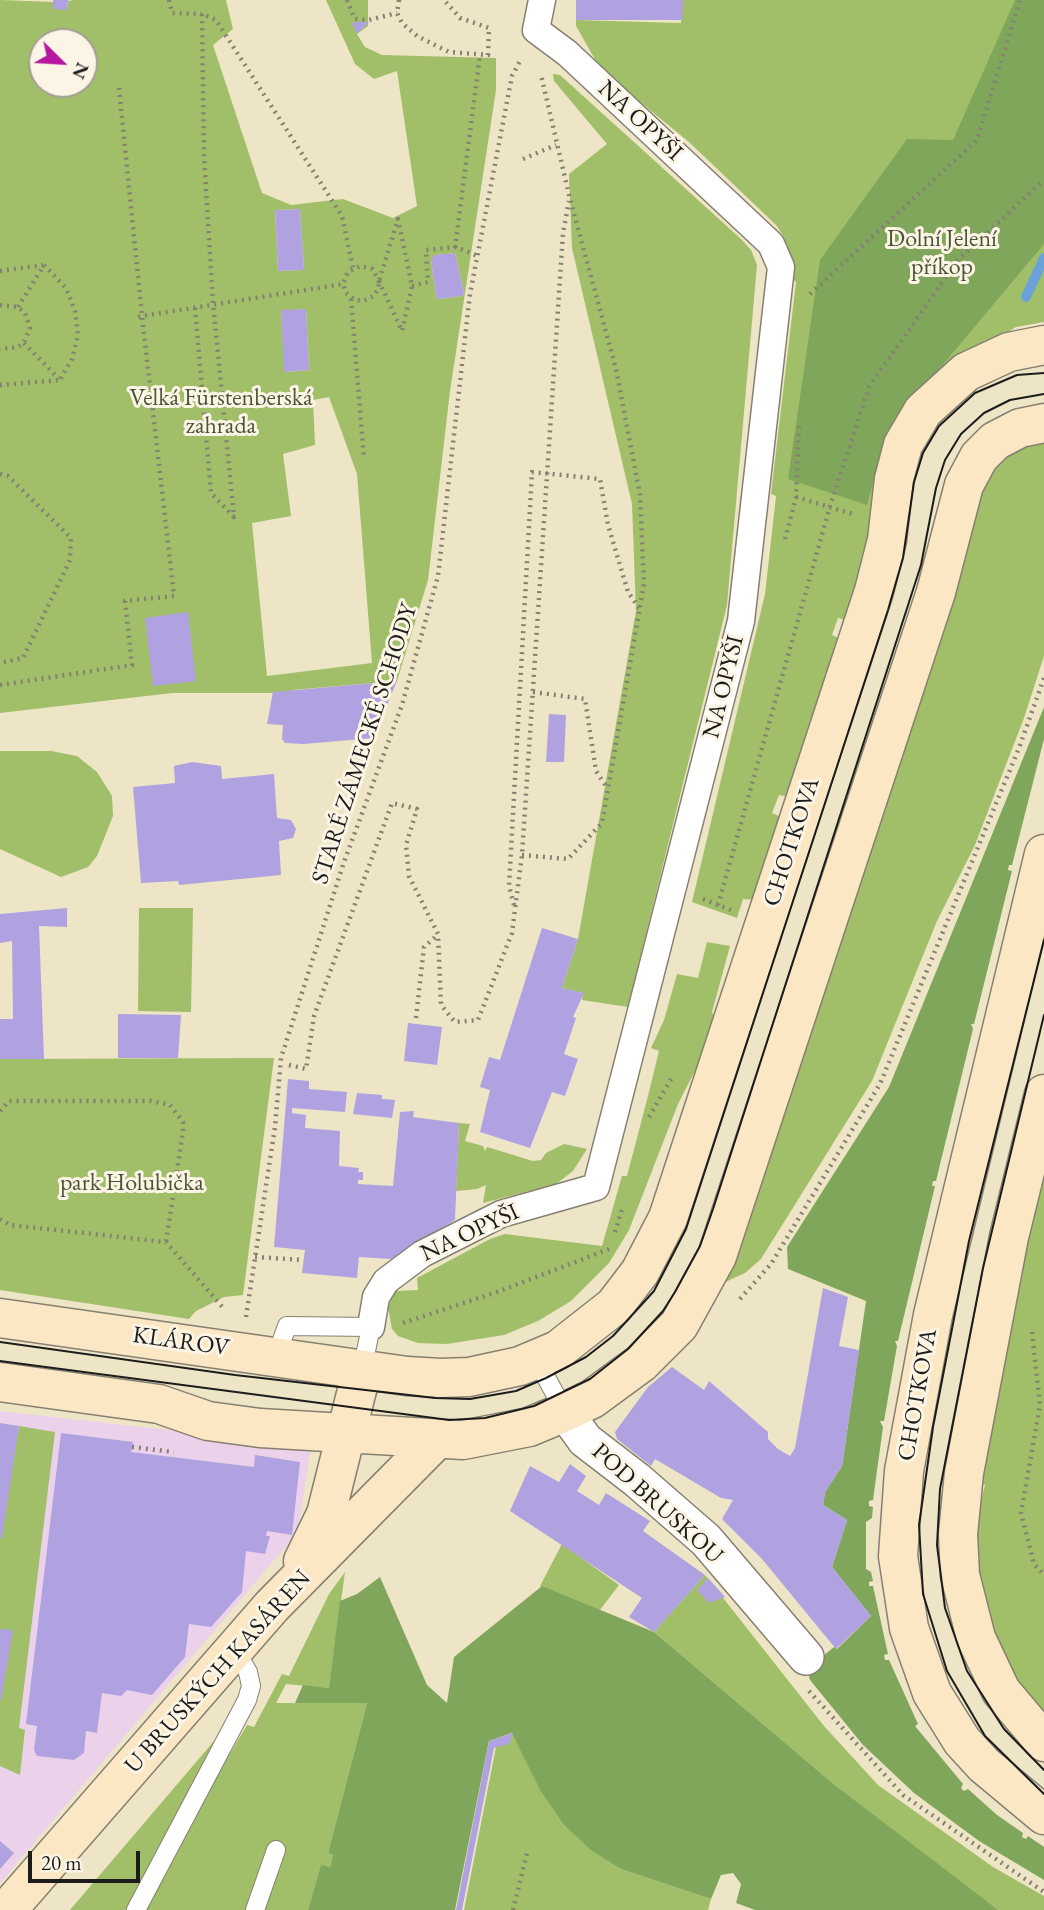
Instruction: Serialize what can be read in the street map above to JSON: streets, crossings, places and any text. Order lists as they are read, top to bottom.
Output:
{
  "streets": {
    "main road": ["CHOTKOVA", "KLÁROV", "U BRUSKÝCH KASÁREN"],
    "street": ["NA OPYŠI", "POD BRUSKOU"],
    "path": ["STARÉ ZÁMECKÉ SCHODY"]
  },
  "crossings": [
    ["NA OPYŠI", "STARÉ ZÁMECKÉ SCHODY"],
    ["NA OPYŠI", "KLÁROV"],
    ["CHOTKOVA", "POD BRUSKOU"]
  ],
  "parks": ["Dolní Jelení příkop", "Velká Fürstenberská zahrada", "park Holubička"],
  "scale_bar": "20 m",
  "north": "bottom right"
}
